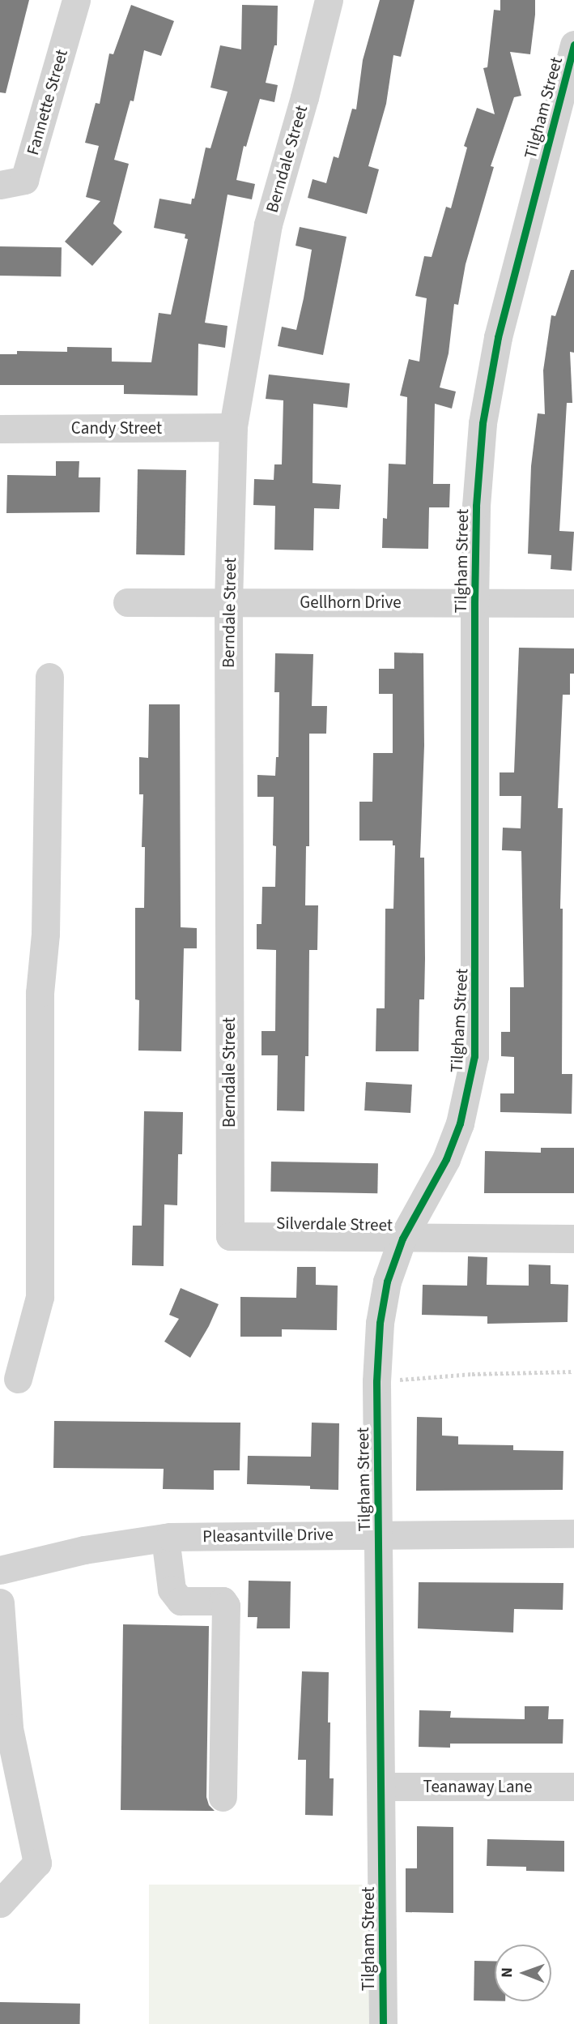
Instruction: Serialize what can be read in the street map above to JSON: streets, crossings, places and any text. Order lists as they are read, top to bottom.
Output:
{
  "streets": {
    "street": [
      "Fannette Street",
      "Tilgham Street",
      "Berndale Street",
      "Candy Street",
      "Gellhorn Drive",
      "Silverdale Street",
      "Pleasantville Drive",
      "Teanaway Lane"
    ]
  },
  "crossings": [
    ["Tilgham Street", "Gellhorn Drive"],
    ["Tilgham Street", "Silverdale Street"],
    ["Tilgham Street", "Pleasantville Drive"],
    ["Tilgham Street", "Teanaway Lane"],
    ["Berndale Street", "Candy Street"],
    ["Berndale Street", "Gellhorn Drive"],
    ["Berndale Street", "Silverdale Street"]
  ],
  "north": "left"
}
